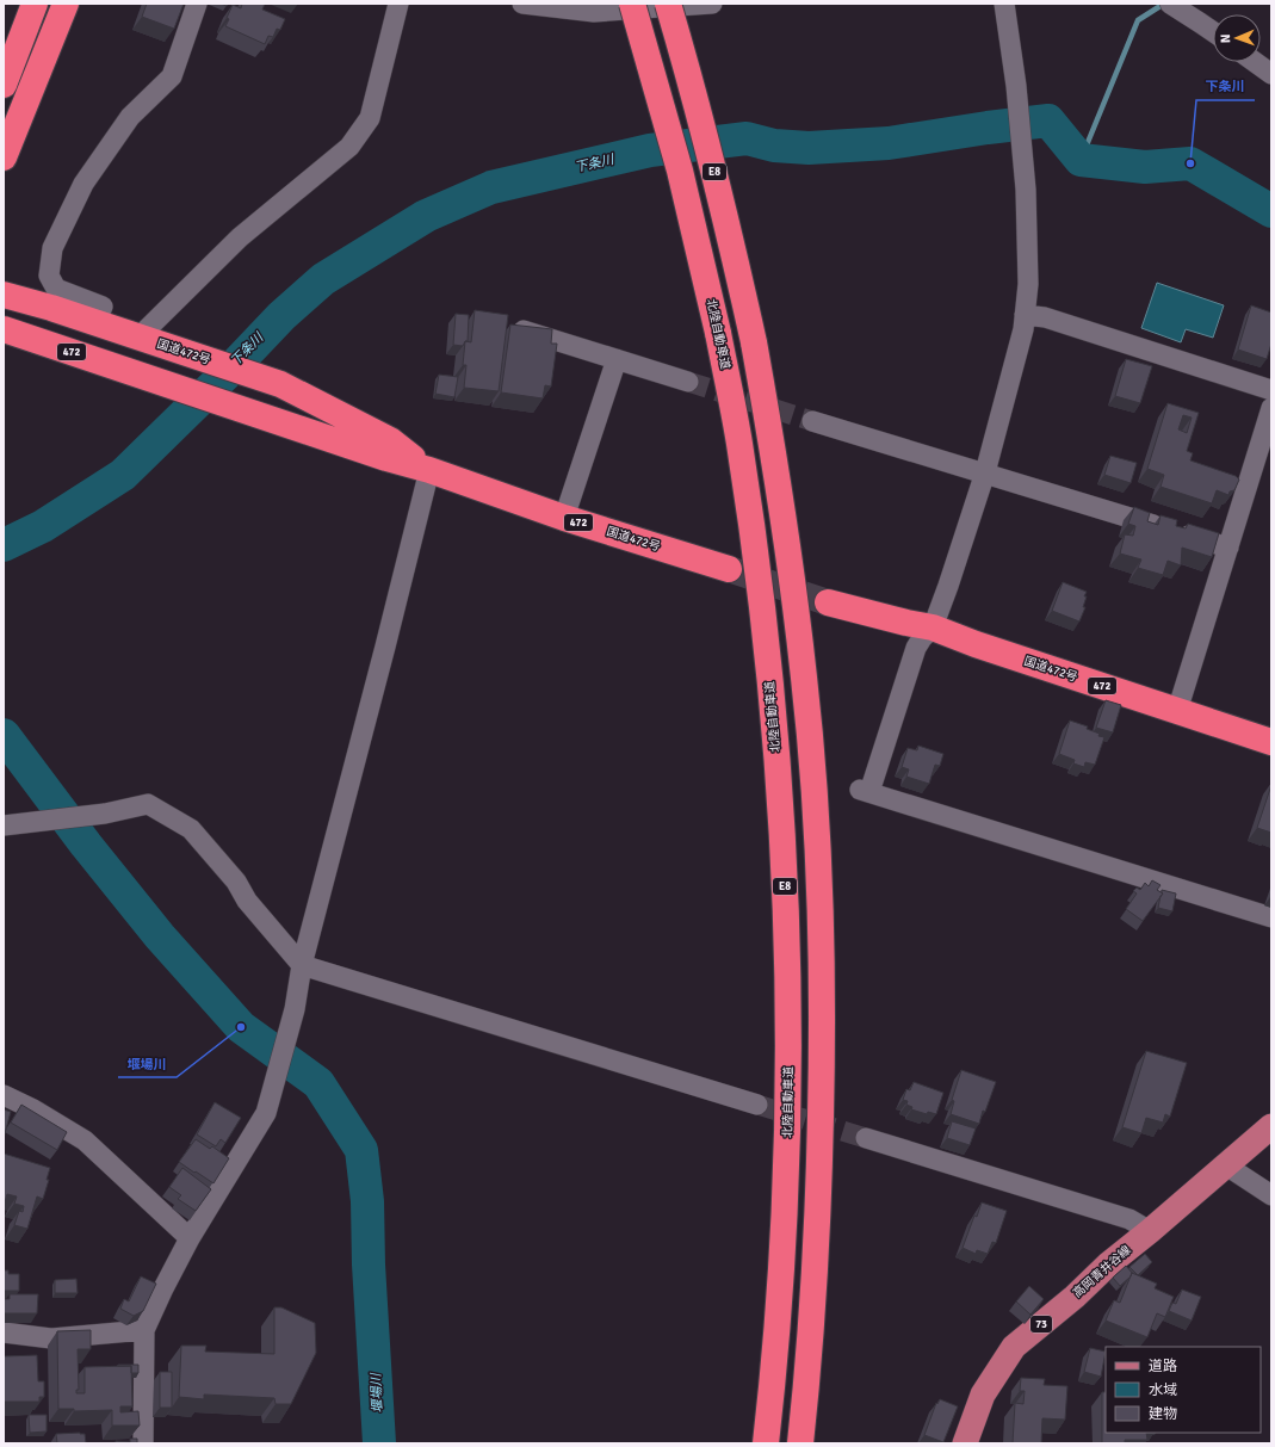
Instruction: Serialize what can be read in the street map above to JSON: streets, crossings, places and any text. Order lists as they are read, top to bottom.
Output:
{
  "streets": {
    "highway": [
      "E8",
      "北陸自動車道",
      "472",
      "国道472号"
    ],
    "main road": ["高岡青井谷線", "73"]
  },
  "water": ["下条川", "堰場川"],
  "places": ["下条川", "堰場川"],
  "legend": ["道路", "水域", "建物"],
  "north": "left"
}
